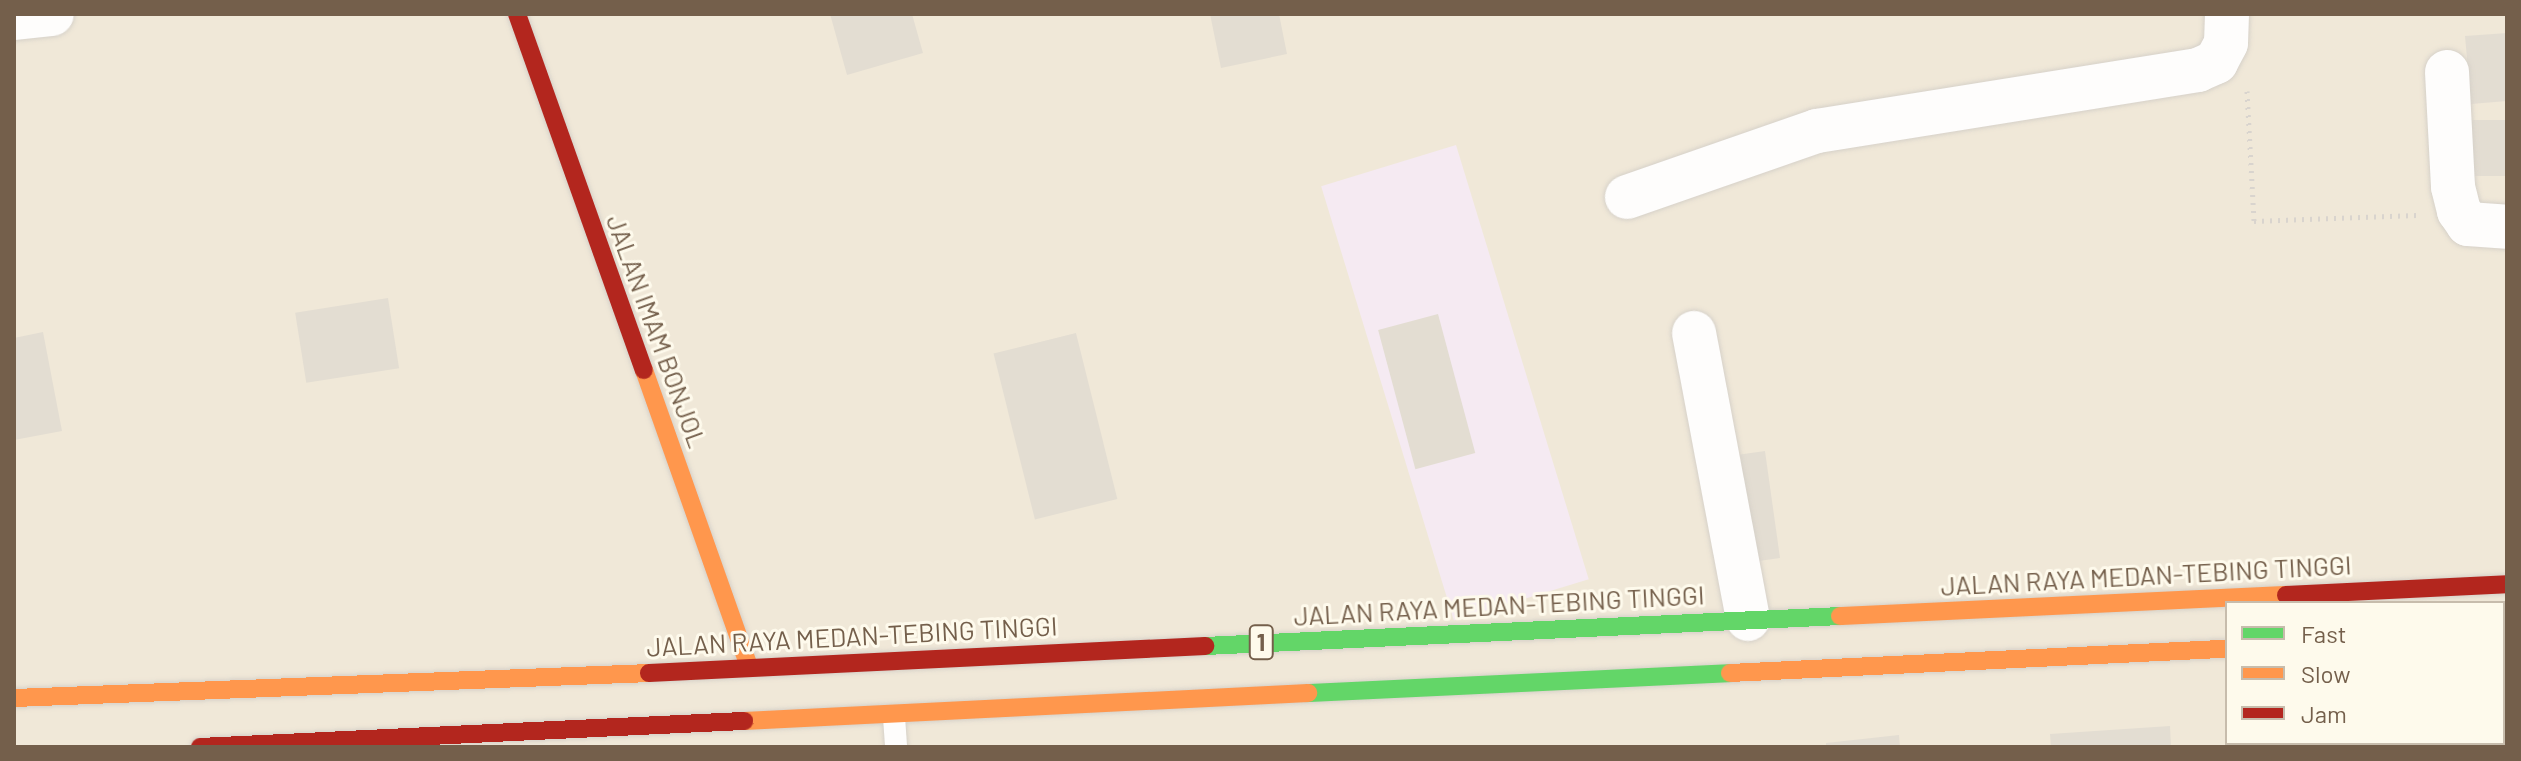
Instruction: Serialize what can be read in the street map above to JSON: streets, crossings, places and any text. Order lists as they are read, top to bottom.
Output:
{
  "streets": {
    "main road": ["JALAN IMAM BONJOL", "JALAN RAYA MEDAN-TEBING TINGGI", "1"]
  },
  "crossings": [
    ["JALAN IMAM BONJOL", "JALAN RAYA MEDAN-TEBING TINGGI"]
  ],
  "legend": ["Fast", "Slow", "Jam"]
}
